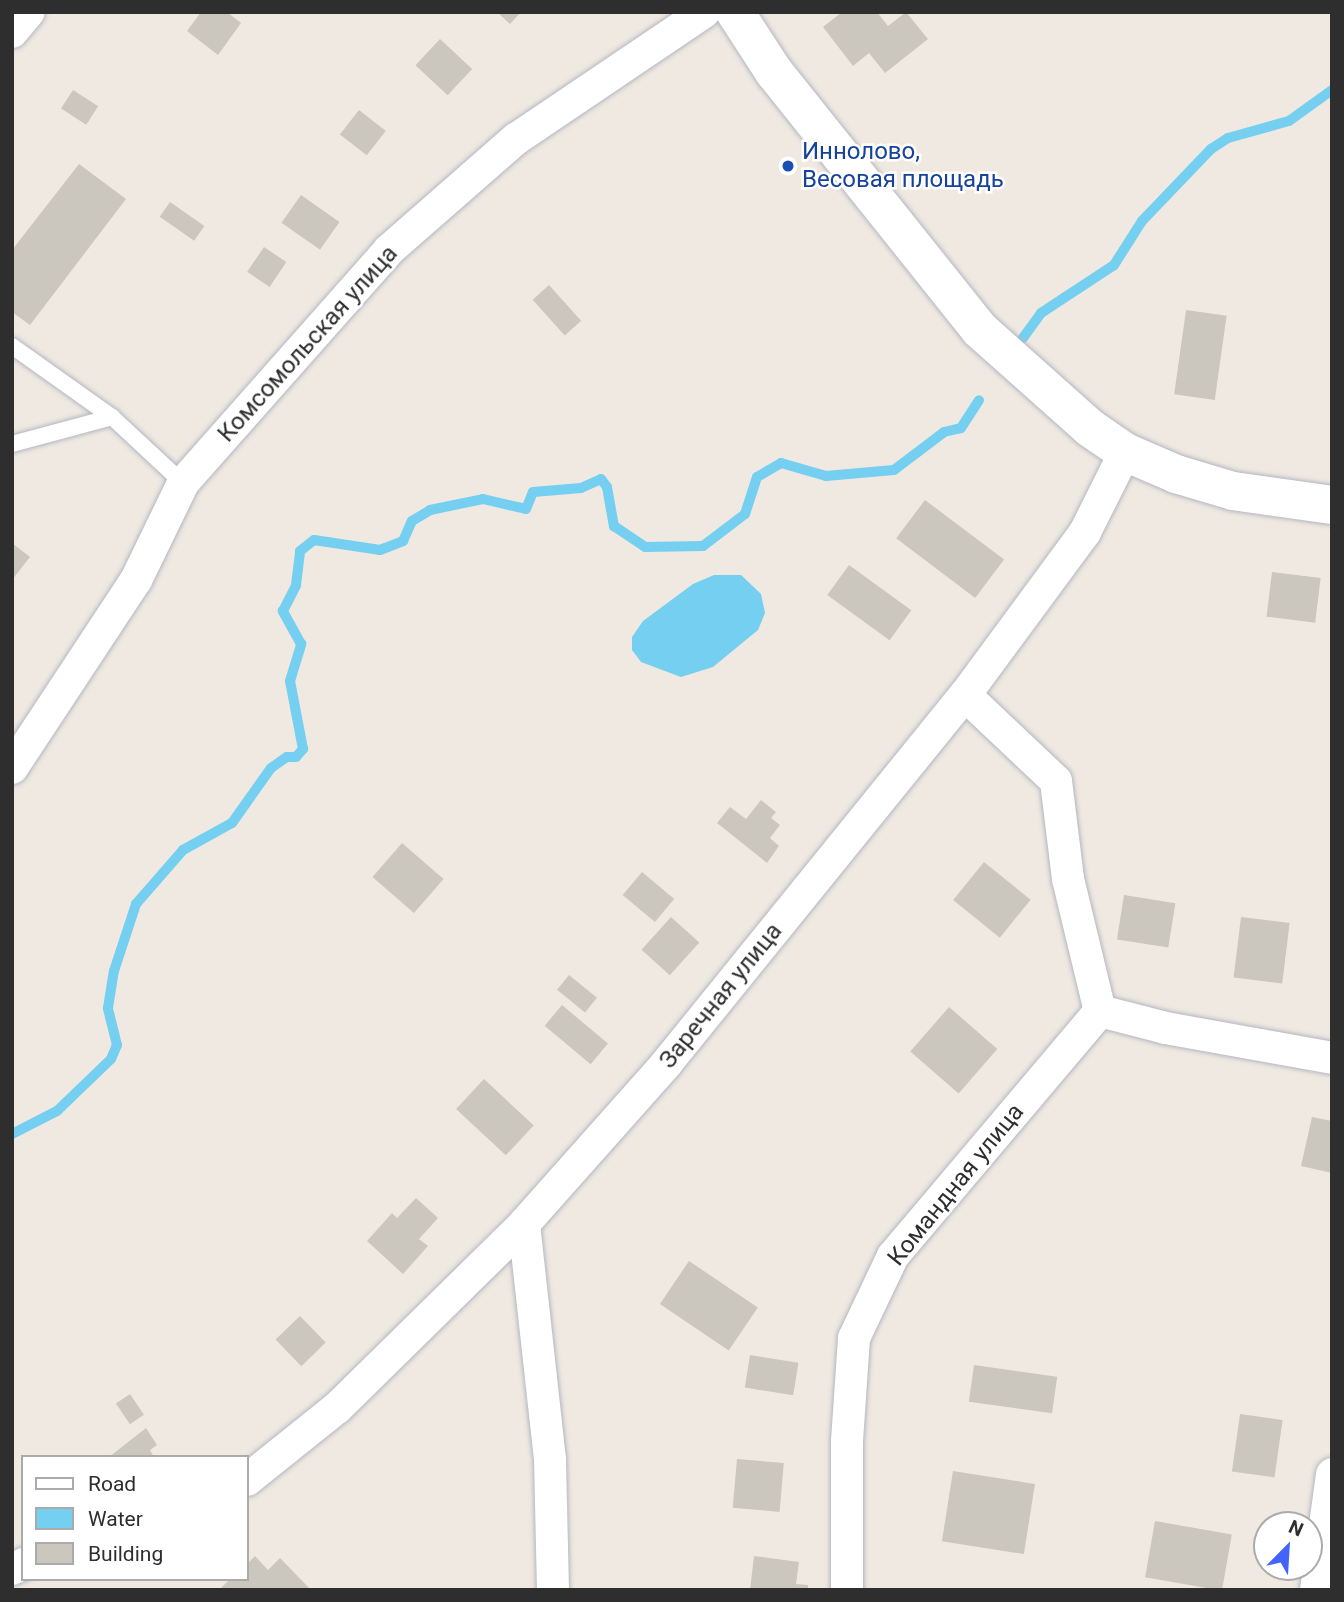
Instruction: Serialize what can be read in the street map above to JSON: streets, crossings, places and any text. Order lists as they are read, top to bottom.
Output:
{
  "streets": {
    "street": ["Комсомольская улица", "Заречная улица", "Командная улица"]
  },
  "places": ["Иннолово, Весовая площадь"],
  "legend": ["Road", "Water", "Building"],
  "north": "top right"
}
